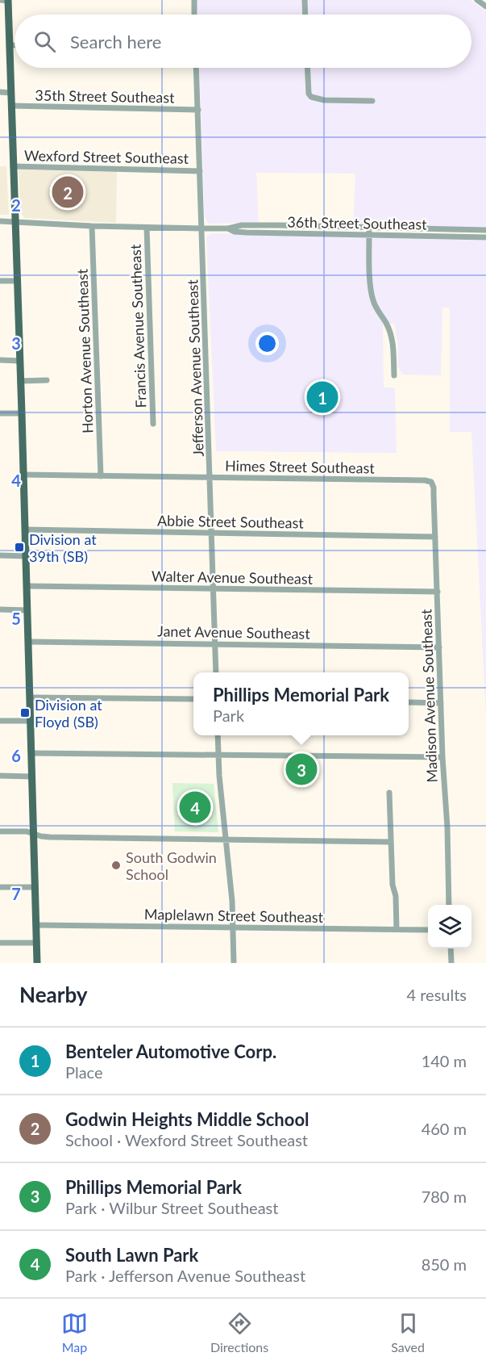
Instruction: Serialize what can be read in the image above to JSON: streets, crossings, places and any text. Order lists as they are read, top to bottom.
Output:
{
  "streets": {
    "street": [
      "35th Street Southeast",
      "Wexford Street Southeast",
      "36th Street Southeast",
      "Francis Avenue Southeast",
      "Horton Avenue Southeast",
      "Jefferson Avenue Southeast",
      "Himes Street Southeast",
      "Abbie Street Southeast",
      "Walter Avenue Southeast",
      "Janet Avenue Southeast",
      "Madison Avenue Southeast",
      "Maplelawn Street Southeast"
    ]
  },
  "crossings": [
    ["35th Street Southeast", "Jefferson Avenue Southeast"],
    ["Wexford Street Southeast", "Jefferson Avenue Southeast"],
    ["36th Street Southeast", "Francis Avenue Southeast"],
    ["36th Street Southeast", "Horton Avenue Southeast"],
    ["36th Street Southeast", "Jefferson Avenue Southeast"],
    ["Horton Avenue Southeast", "Himes Street Southeast"],
    ["Jefferson Avenue Southeast", "Himes Street Southeast"],
    ["Jefferson Avenue Southeast", "Abbie Street Southeast"],
    ["Jefferson Avenue Southeast", "Walter Avenue Southeast"],
    ["Jefferson Avenue Southeast", "Janet Avenue Southeast"],
    ["Himes Street Southeast", "Madison Avenue Southeast"],
    ["Abbie Street Southeast", "Madison Avenue Southeast"],
    ["Walter Avenue Southeast", "Madison Avenue Southeast"],
    ["Janet Avenue Southeast", "Madison Avenue Southeast"]
  ],
  "places": {
    "transit": ["Division at 39th (SB)", "Division at Floyd (SB)"],
    "other": ["South Godwin School"]
  },
  "page": {
    "search": "Search here",
    "pins": [
      "2",
      "1",
      "3",
      "4"
    ],
    "popup": ["Phillips Memorial Park", "Park"],
    "heading": ["Nearby", "4 results"],
    "list": [
      {
        "mark": "1",
        "name": "Benteler Automotive Corp.",
        "note": "Place",
        "value": "140 m"
      },
      {
        "mark": "2",
        "name": "Godwin Heights Middle School",
        "note": "School · Wexford Street Southeast",
        "value": "460 m"
      },
      {
        "mark": "3",
        "name": "Phillips Memorial Park",
        "note": "Park · Wilbur Street Southeast",
        "value": "780 m"
      },
      {
        "mark": "4",
        "name": "South Lawn Park",
        "note": "Park · Jefferson Avenue Southeast",
        "value": "850 m"
      }
    ],
    "nav": ["Map", "Directions", "Saved"]
  },
  "grid": {
    "rows": [
      "2",
      "3",
      "4",
      "5",
      "6",
      "7"
    ]
  }
}
